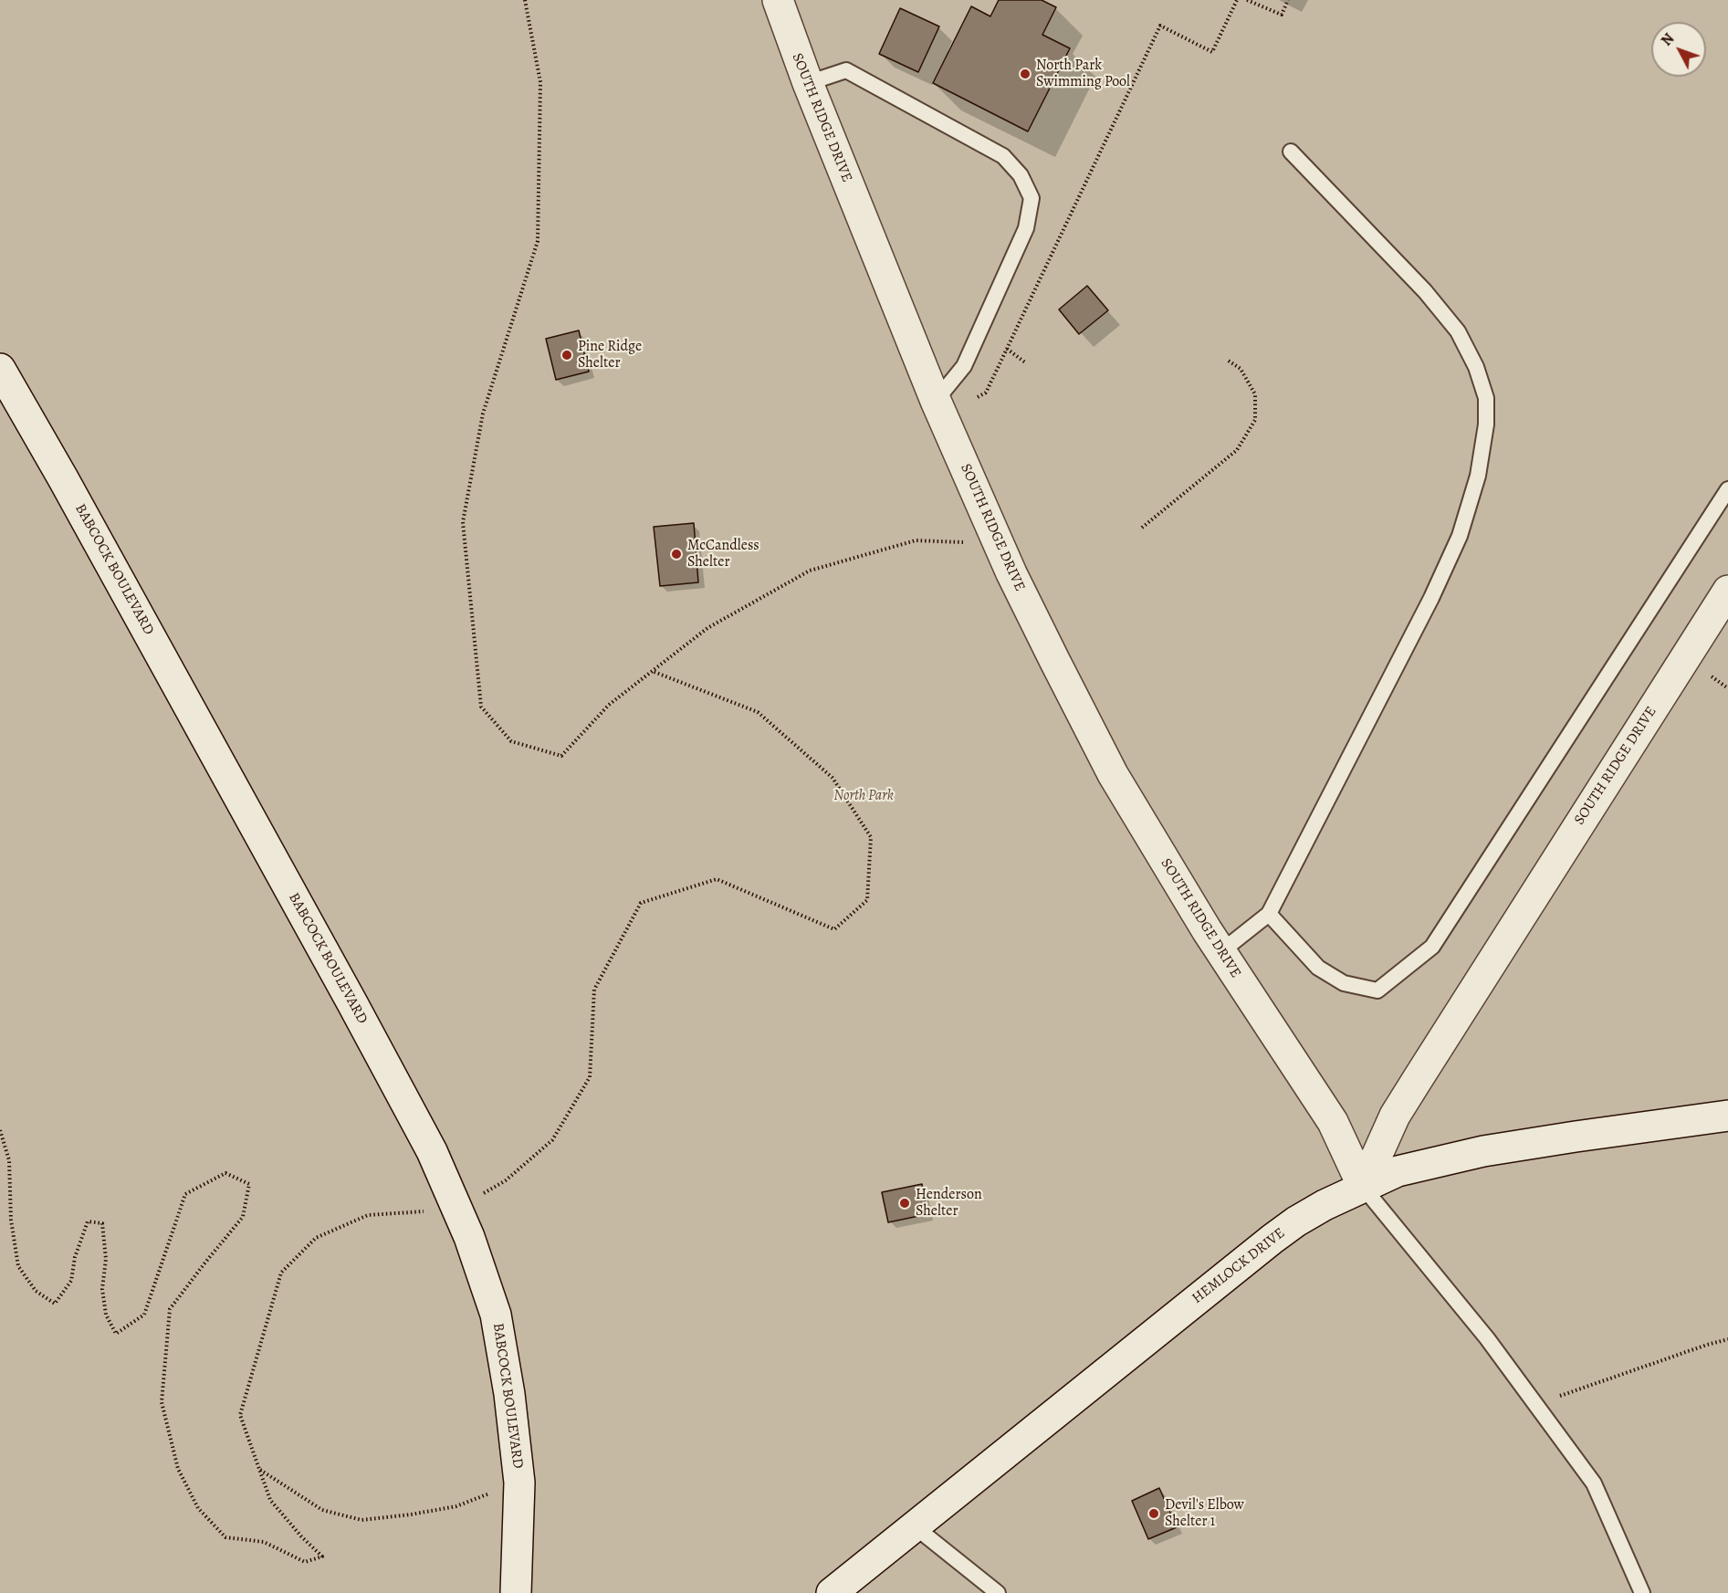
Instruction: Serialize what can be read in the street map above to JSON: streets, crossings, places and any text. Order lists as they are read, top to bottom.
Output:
{
  "streets": {
    "street": ["SOUTH RIDGE DRIVE", "BABCOCK BOULEVARD", "HEMLOCK DRIVE"]
  },
  "crossings": [
    ["SOUTH RIDGE DRIVE", "HEMLOCK DRIVE"]
  ],
  "parks": ["North Park"],
  "places": [
    "North Park Swimming Pool",
    "Pine Ridge Shelter",
    "McCandless Shelter",
    "Henderson Shelter",
    "Devil's Elbow Shelter 1"
  ],
  "north": "top left"
}
